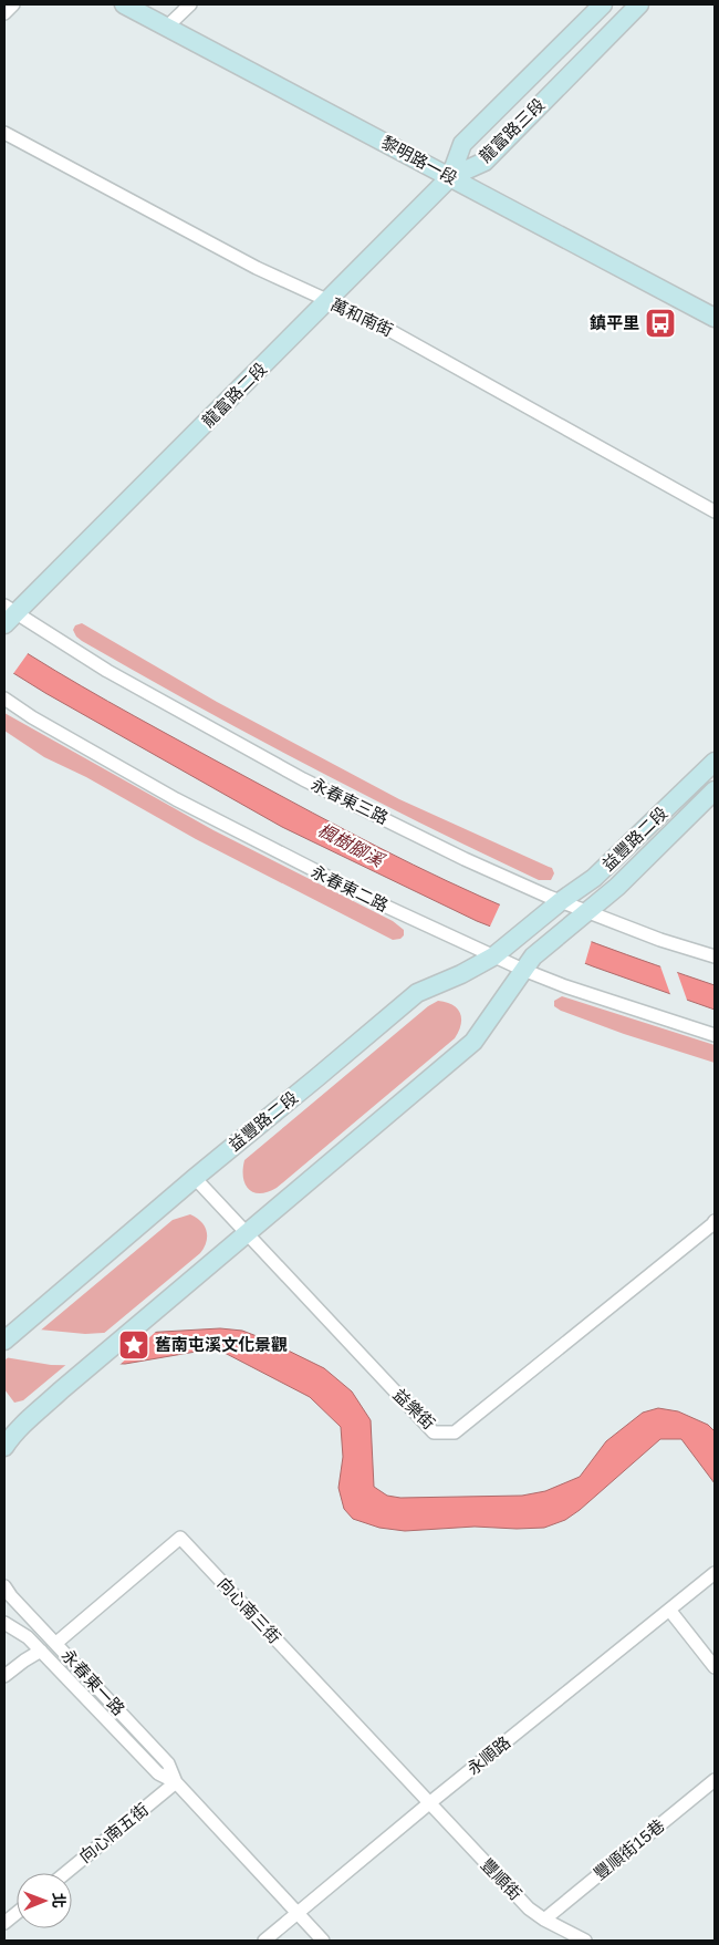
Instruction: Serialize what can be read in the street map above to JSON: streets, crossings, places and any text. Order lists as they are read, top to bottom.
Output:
{
  "streets": {
    "street": [
      "龍富路三段",
      "黎明路一段",
      "萬和南街",
      "龍富路二段",
      "永春東三路",
      "益豐路二段",
      "永春東二路",
      "益樂街",
      "向心南三街",
      "永春東一路",
      "永順路",
      "向心南五街",
      "豐順街15巷",
      "豐順街"
    ]
  },
  "crossings": [
    ["龍富路三段", "黎明路一段"],
    ["龍富路三段", "龍富路二段"],
    ["黎明路一段", "龍富路二段"],
    ["萬和南街", "龍富路二段"],
    ["龍富路二段", "永春東三路"],
    ["永春東三路", "益豐路二段"],
    ["益豐路二段", "永春東二路"],
    ["益豐路二段", "益樂街"],
    ["向心南三街", "永春東一路"],
    ["向心南三街", "永順路"],
    ["向心南三街", "豐順街"],
    ["永春東一路", "永順路"],
    ["永春東一路", "向心南五街"],
    ["永順路", "豐順街"],
    ["豐順街15巷", "豐順街"]
  ],
  "water": ["楓樹腳溪"],
  "places": {
    "bus stop": ["鎮平里"],
    "place": ["舊南屯溪文化景觀"]
  },
  "north": "right"
}
